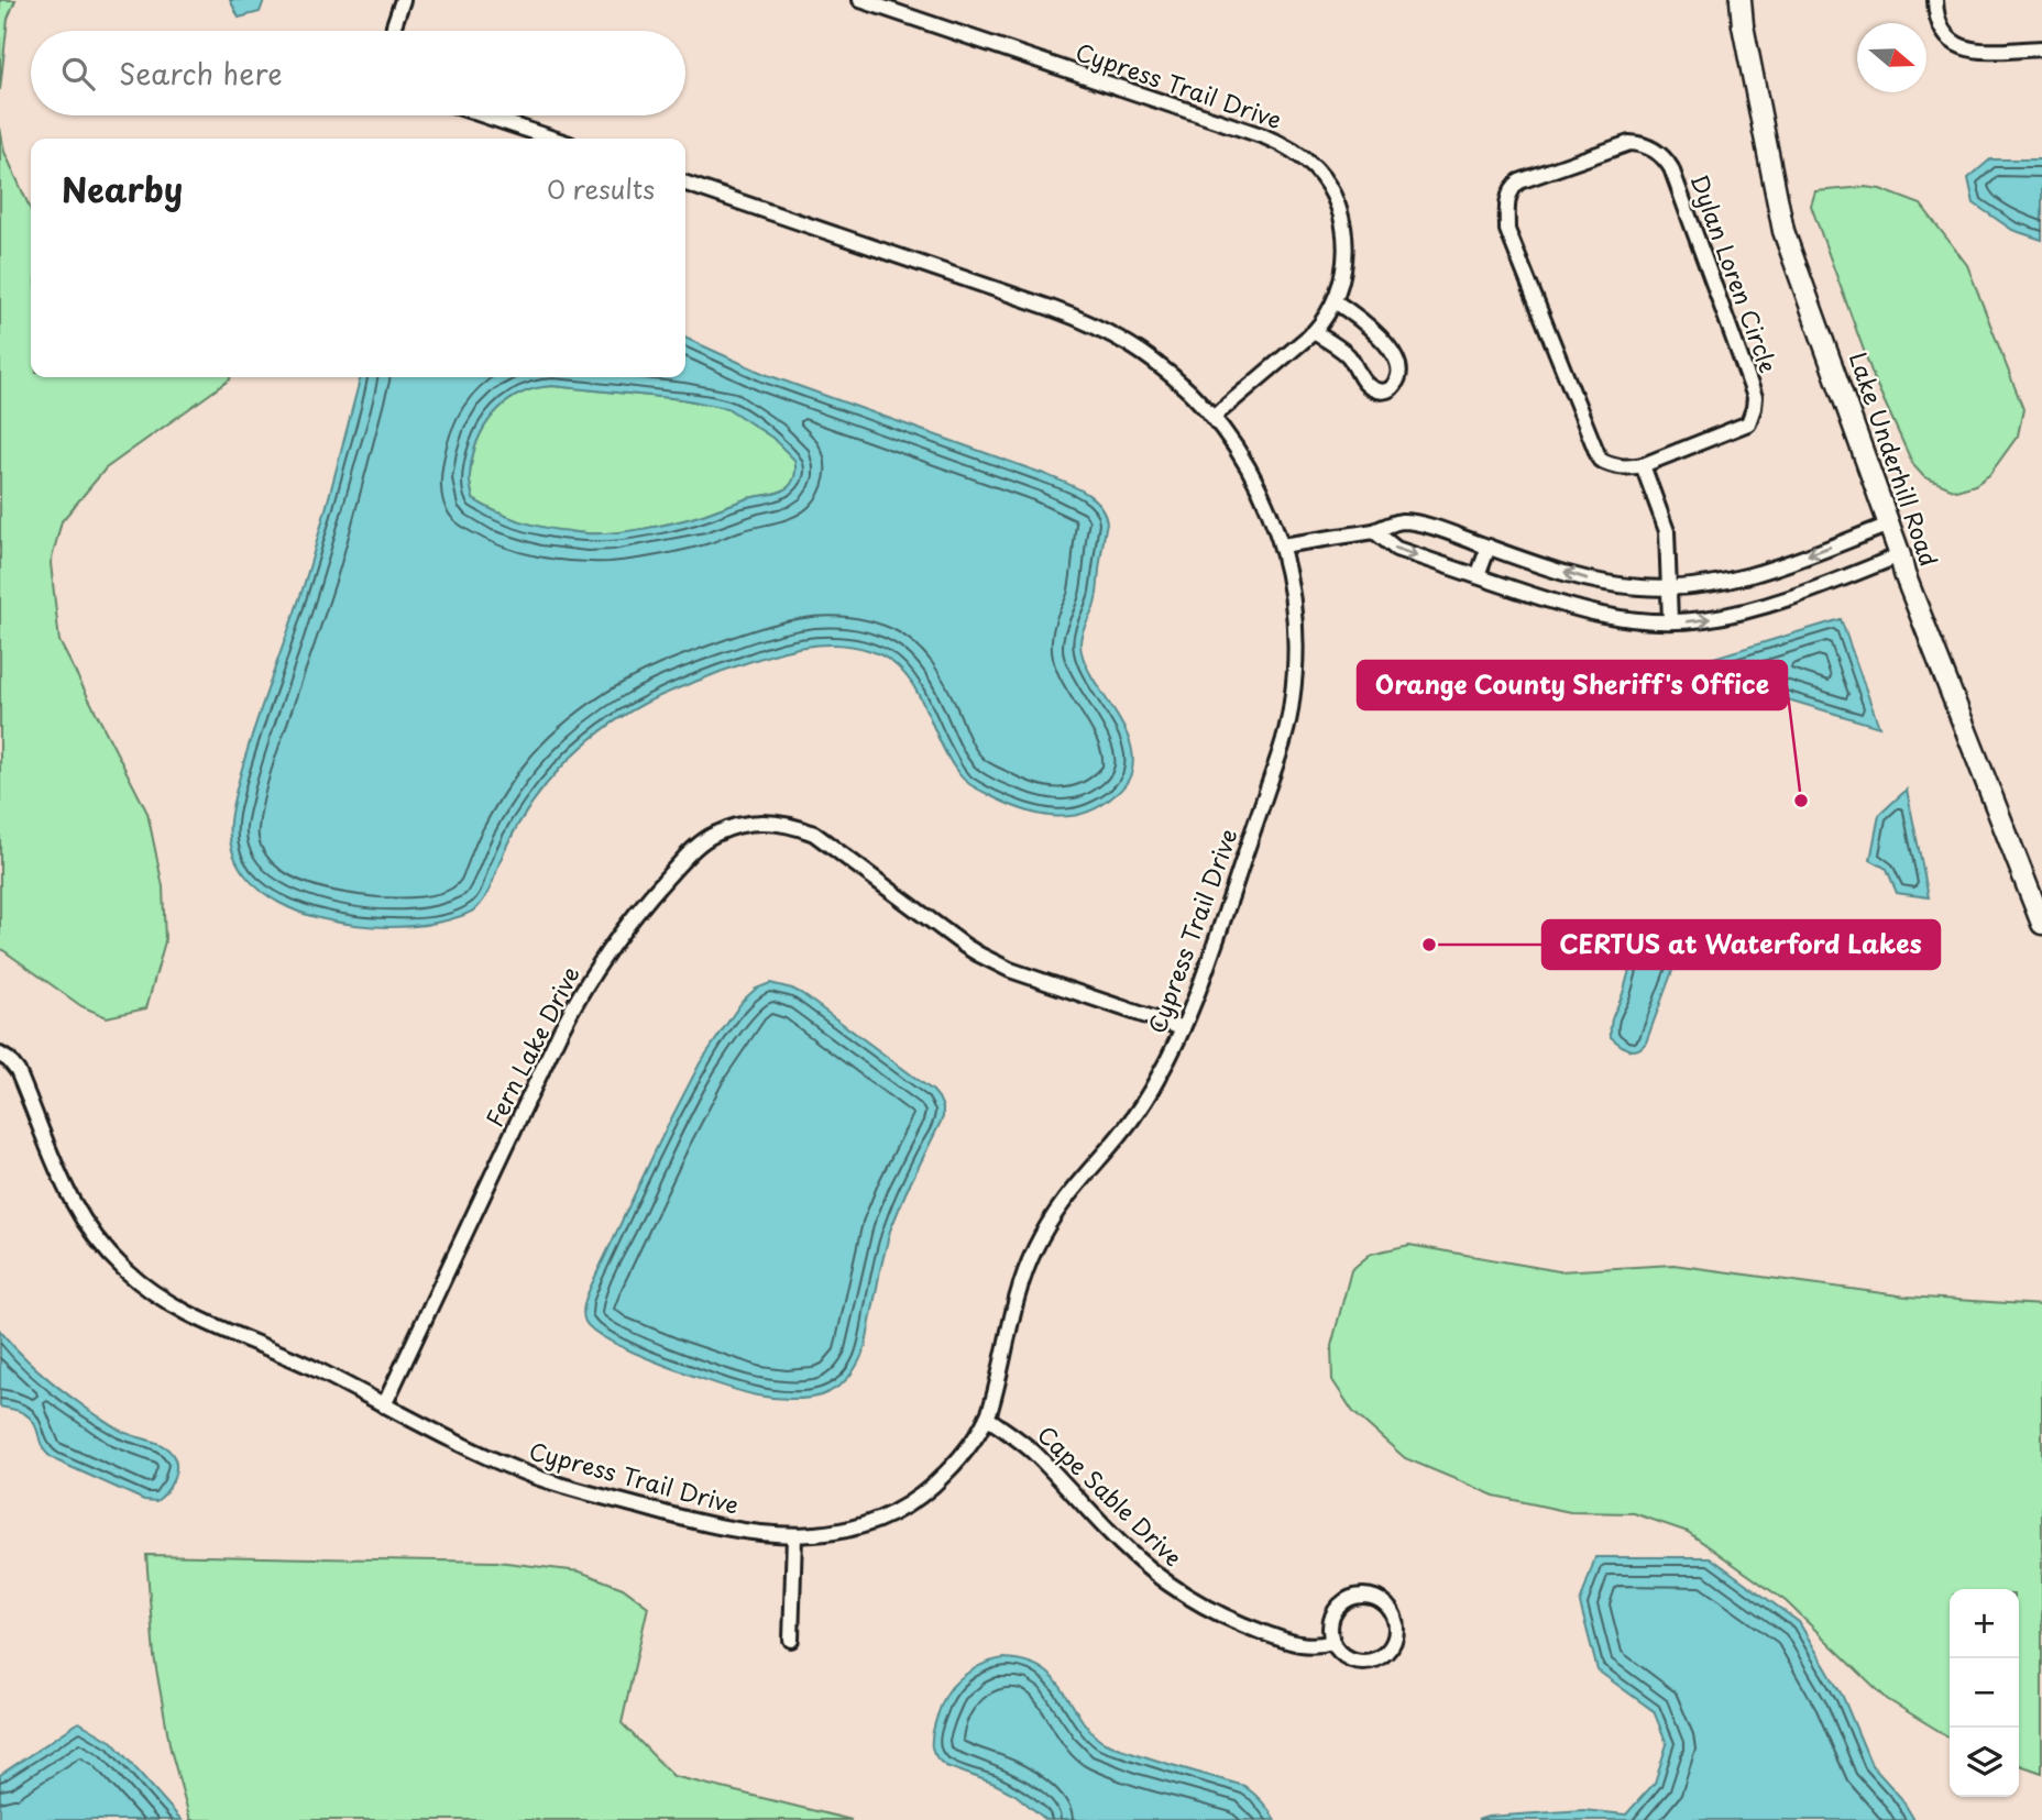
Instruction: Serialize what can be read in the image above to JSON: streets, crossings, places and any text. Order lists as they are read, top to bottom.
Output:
{
  "streets": {
    "street": [
      "Cypress Trail Drive",
      "Dylan Loren Circle",
      "Lake Underhill Road",
      "Fern Lake Drive",
      "Cape Sable Drive"
    ]
  },
  "crossings": [
    ["Cypress Trail Drive", "Fern Lake Drive"],
    ["Cypress Trail Drive", "Cape Sable Drive"]
  ],
  "places": ["Orange County Sheriff's Office", "CERTUS at Waterford Lakes"],
  "north": "right",
  "page": {
    "search": "Search here",
    "heading": ["Nearby", "0 results"],
    "map_buttons": ["+", "−"]
  }
}
